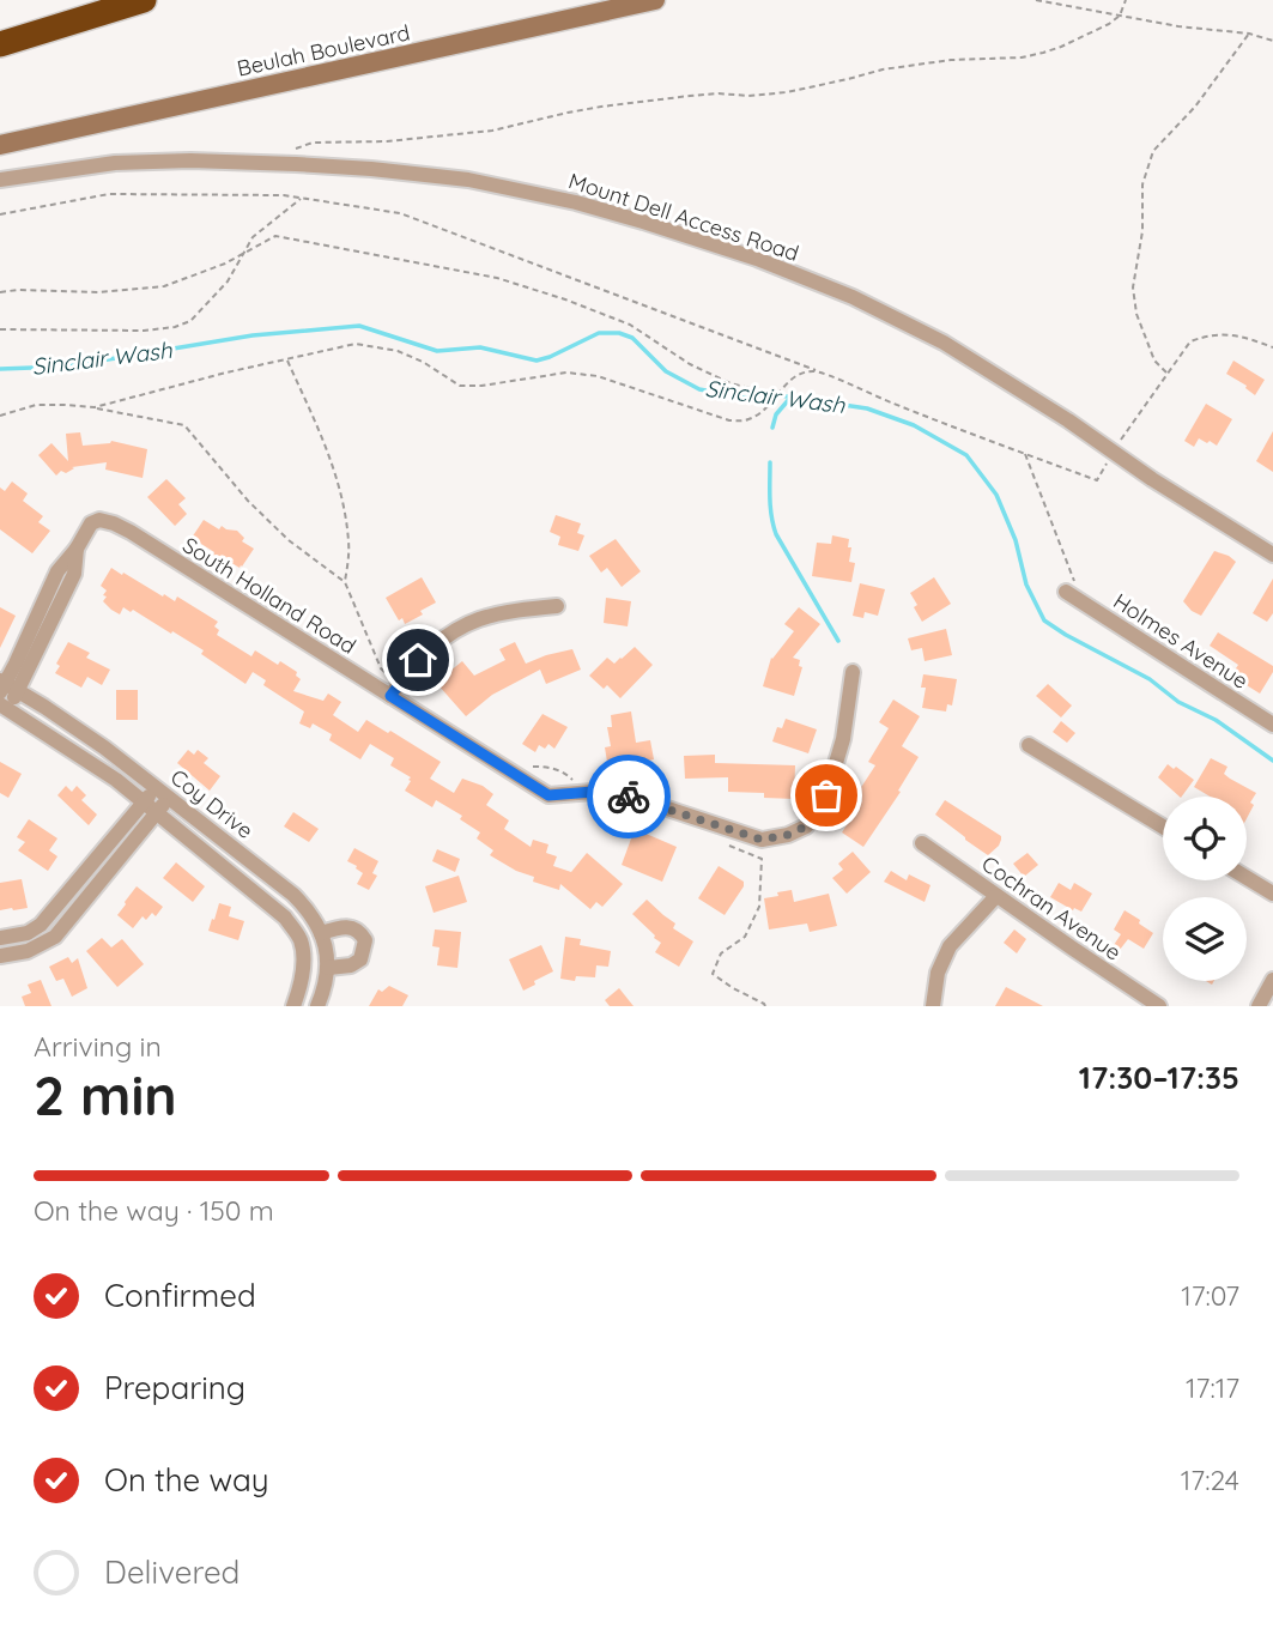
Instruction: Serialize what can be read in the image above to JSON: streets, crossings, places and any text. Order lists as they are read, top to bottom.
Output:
{
  "streets": {
    "main road": ["Beulah Boulevard"],
    "street": [
      "Mount Dell Access Road",
      "South Holland Road",
      "Holmes Avenue",
      "Coy Drive",
      "Cochran Avenue"
    ]
  },
  "crossings": [
    ["South Holland Road", "Coy Drive"]
  ],
  "water": ["Sinclair Wash"],
  "page": {
    "heading": ["2 min", "Arriving in", "17:30–17:35"],
    "bar": "On the way · 150 m",
    "list": [
      ["Confirmed", "17:07"],
      ["Preparing", "17:17"],
      ["On the way", "17:24"],
      "Delivered"
    ]
  }
}
